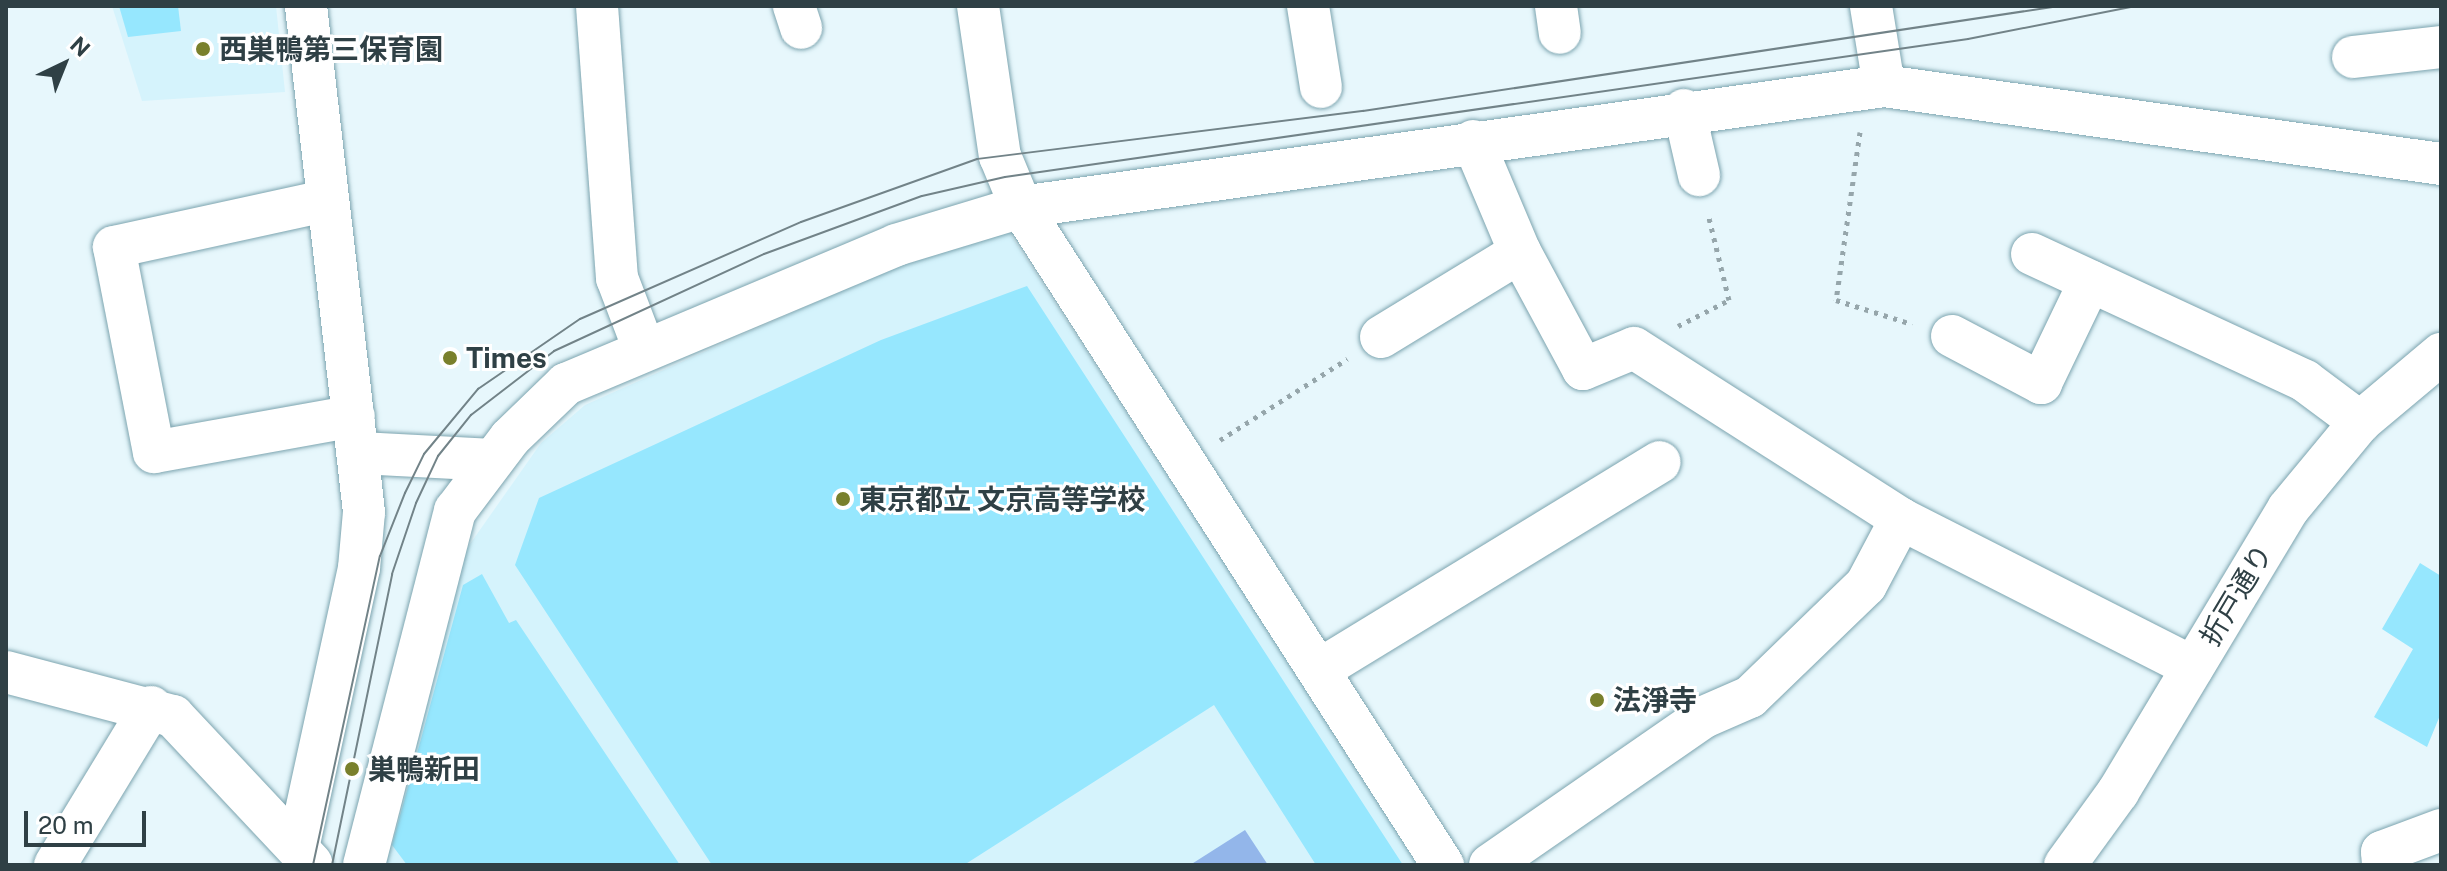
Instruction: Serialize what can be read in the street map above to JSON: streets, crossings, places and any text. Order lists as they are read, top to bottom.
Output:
{
  "streets": {
    "street": ["折戸通り"]
  },
  "places": [
    "西巣鴨第三保育園",
    "Times",
    "東京都立 文京高等学校",
    "法淨寺",
    "巣鴨新田"
  ],
  "scale_bar": "20 m",
  "north": "top right"
}
